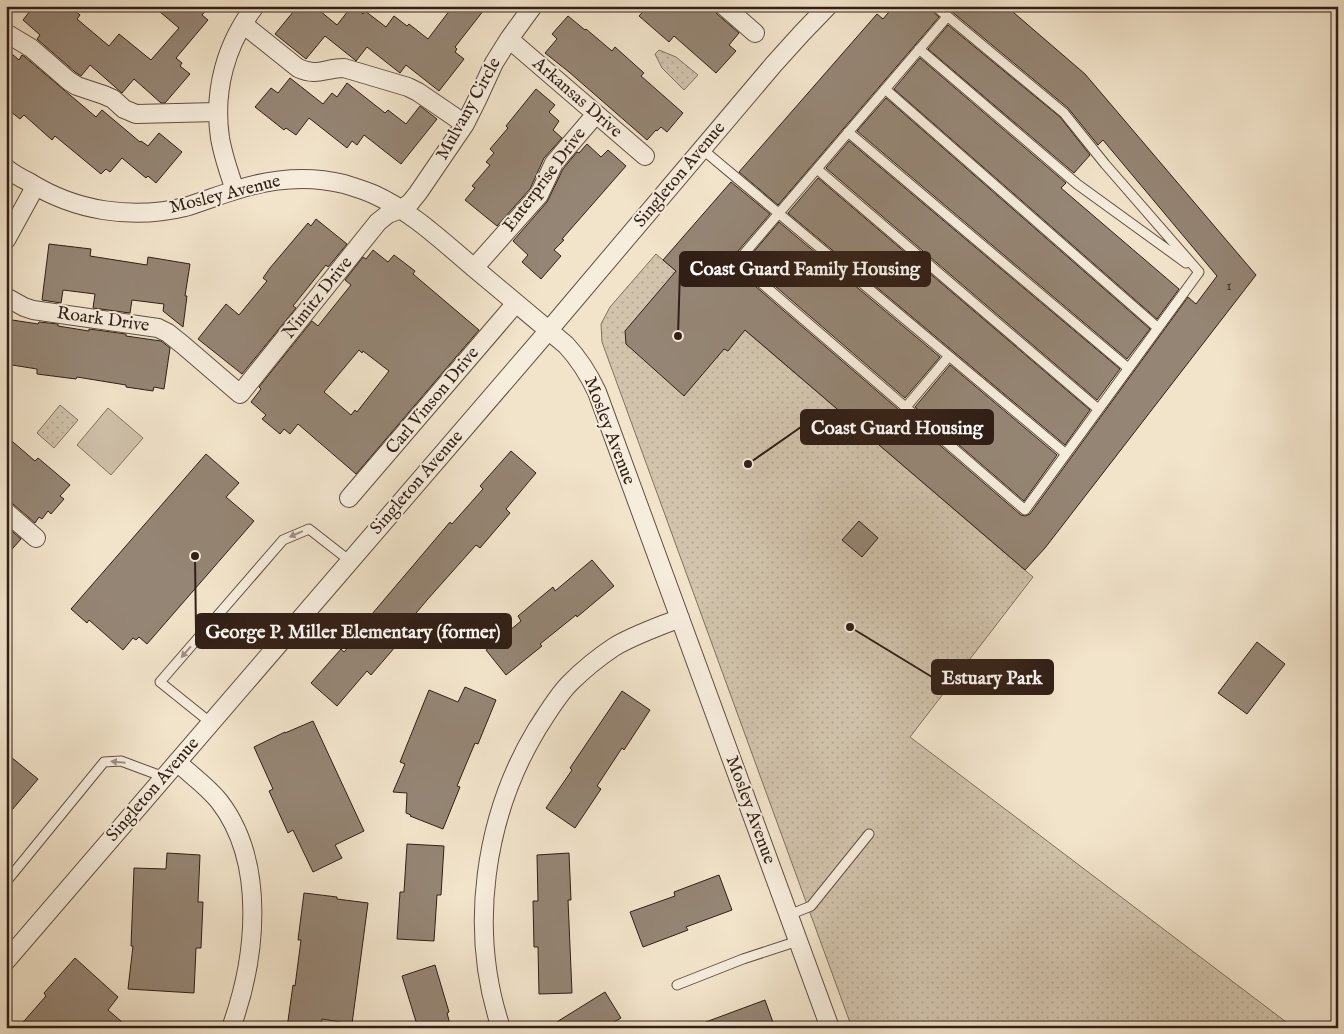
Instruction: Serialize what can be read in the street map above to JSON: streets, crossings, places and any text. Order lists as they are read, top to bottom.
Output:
{
  "streets": {
    "street": [
      "Arkansas Drive",
      "Mulvany Circle",
      "Singleton Avenue",
      "Enterprise Drive",
      "Mosley Avenue",
      "Nimitz Drive",
      "Roark Drive",
      "Carl Vinson Drive"
    ]
  },
  "crossings": [
    ["Arkansas Drive", "Mulvany Circle"],
    ["Arkansas Drive", "Enterprise Drive"],
    ["Mulvany Circle", "Mosley Avenue"],
    ["Mulvany Circle", "Nimitz Drive"],
    ["Singleton Avenue", "Mosley Avenue"],
    ["Enterprise Drive", "Mosley Avenue"],
    ["Mosley Avenue", "Nimitz Drive"],
    ["Mosley Avenue", "Carl Vinson Drive"],
    ["Nimitz Drive", "Roark Drive"]
  ],
  "places": [
    "Coast Guard Family Housing",
    "Coast Guard Housing",
    "George P. Miller Elementary (former)",
    "Estuary Park"
  ],
  "house_numbers": ["1"]
}
